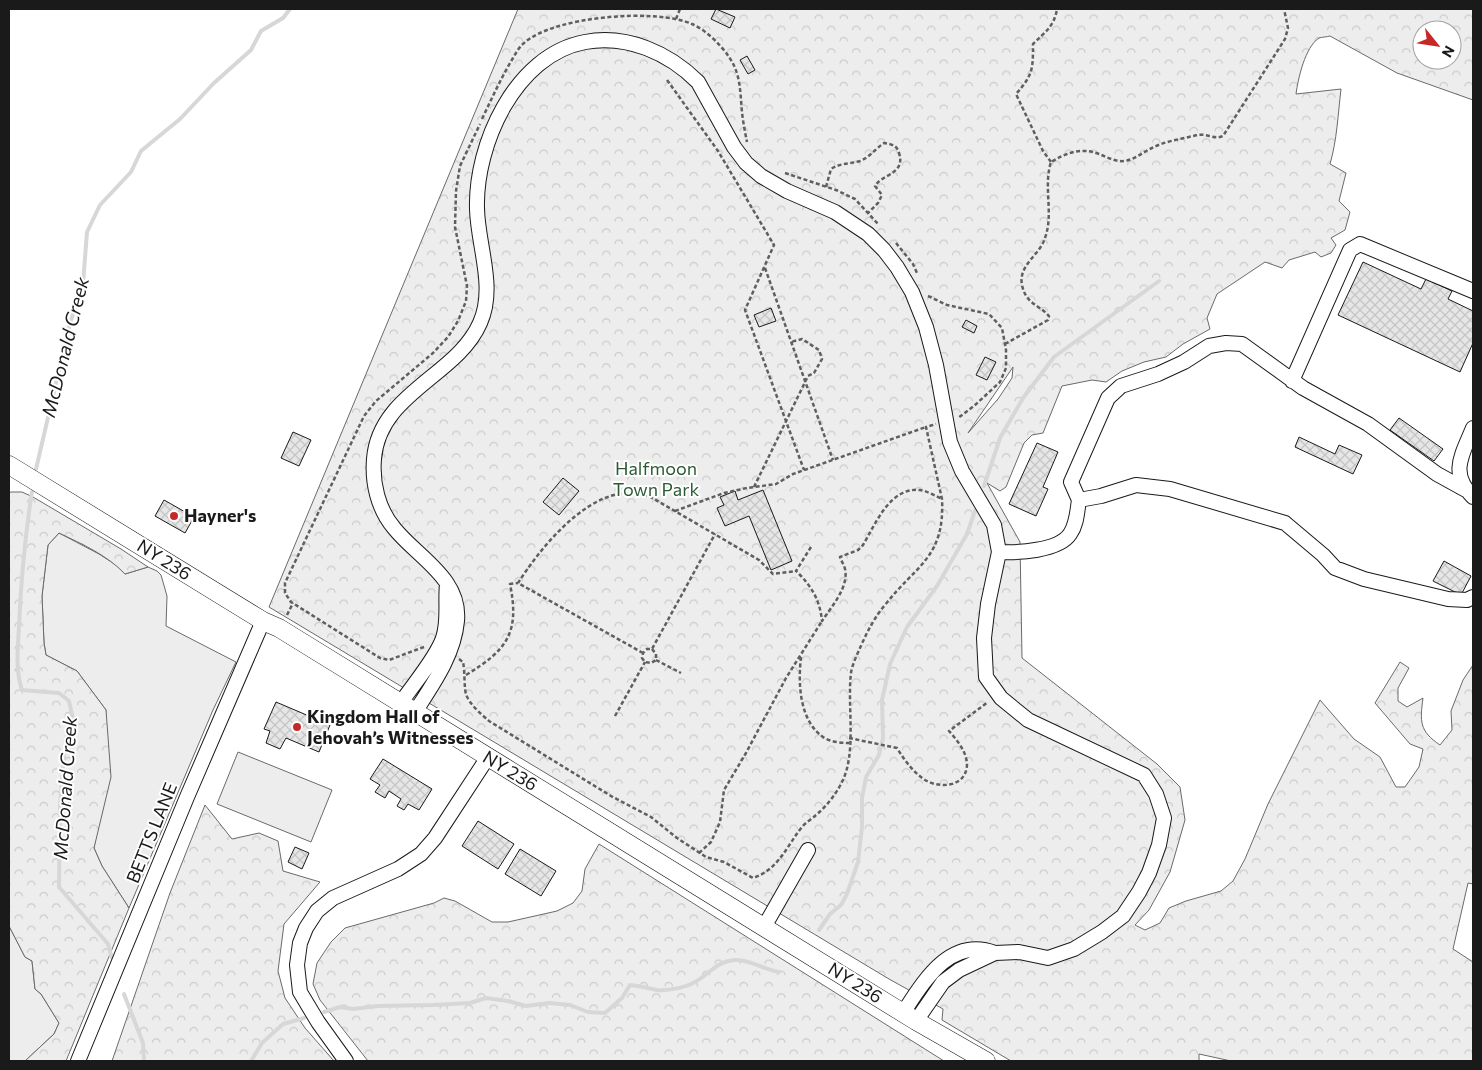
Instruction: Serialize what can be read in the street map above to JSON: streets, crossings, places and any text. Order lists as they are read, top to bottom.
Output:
{
  "streets": {
    "main road": ["NY 236"],
    "street": ["BETTS LANE"]
  },
  "crossings": [
    ["NY 236", "BETTS LANE"]
  ],
  "water": ["McDonald Creek"],
  "parks": ["Halfmoon Town Park"],
  "places": ["Hayner's", "Kingdom Hall of Jehovah’s Witnesses"],
  "north": "bottom right"
}
